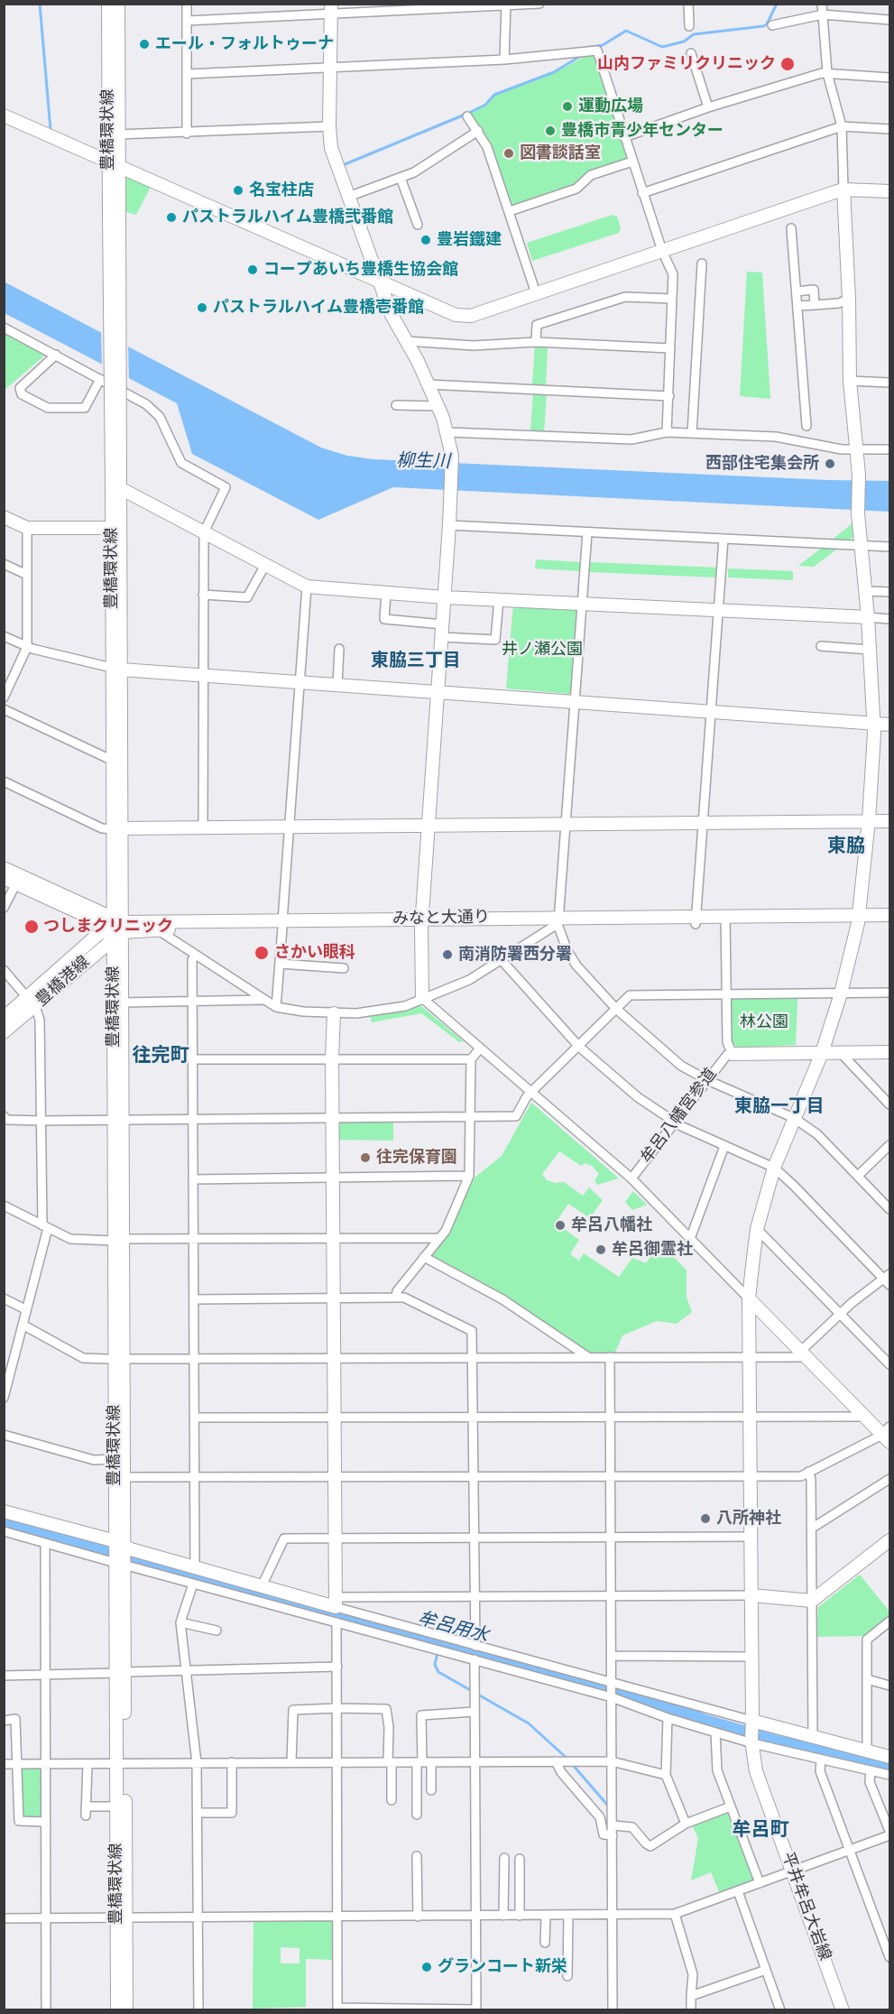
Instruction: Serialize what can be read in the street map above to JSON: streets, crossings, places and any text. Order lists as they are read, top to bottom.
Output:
{
  "streets": {
    "street": [
      "豊橋環状線",
      "みなと大通り",
      "豊橋港線",
      "牟呂八幡宮参道",
      "平井牟呂大岩線"
    ]
  },
  "crossings": [
    ["豊橋環状線", "みなと大通り"],
    ["豊橋環状線", "豊橋港線"],
    ["みなと大通り", "豊橋港線"],
    ["みなと大通り", "平井牟呂大岩線"]
  ],
  "districts": [
    "東脇三丁目",
    "東脇",
    "往完町",
    "東脇一丁目",
    "牟呂町"
  ],
  "water": ["柳生川", "牟呂用水"],
  "parks": ["井ノ瀬公園", "林公園"],
  "places": [
    "エール・フォルトゥーナ",
    "山内ファミリクリニック",
    "運動広場",
    "豊橋市青少年センター",
    "図書談話室",
    "名宝柱店",
    "パストラルハイム豊橋弐番館",
    "豊岩鐵建",
    "コープあいち豊橋生協会館",
    "パストラルハイム豊橋壱番館",
    "西部住宅集会所",
    "つしまクリニック",
    "さかい眼科",
    "南消防署西分署",
    "往完保育園",
    "牟呂八幡社",
    "牟呂御霊社",
    "八所神社",
    "グランコート新栄"
  ]
}
